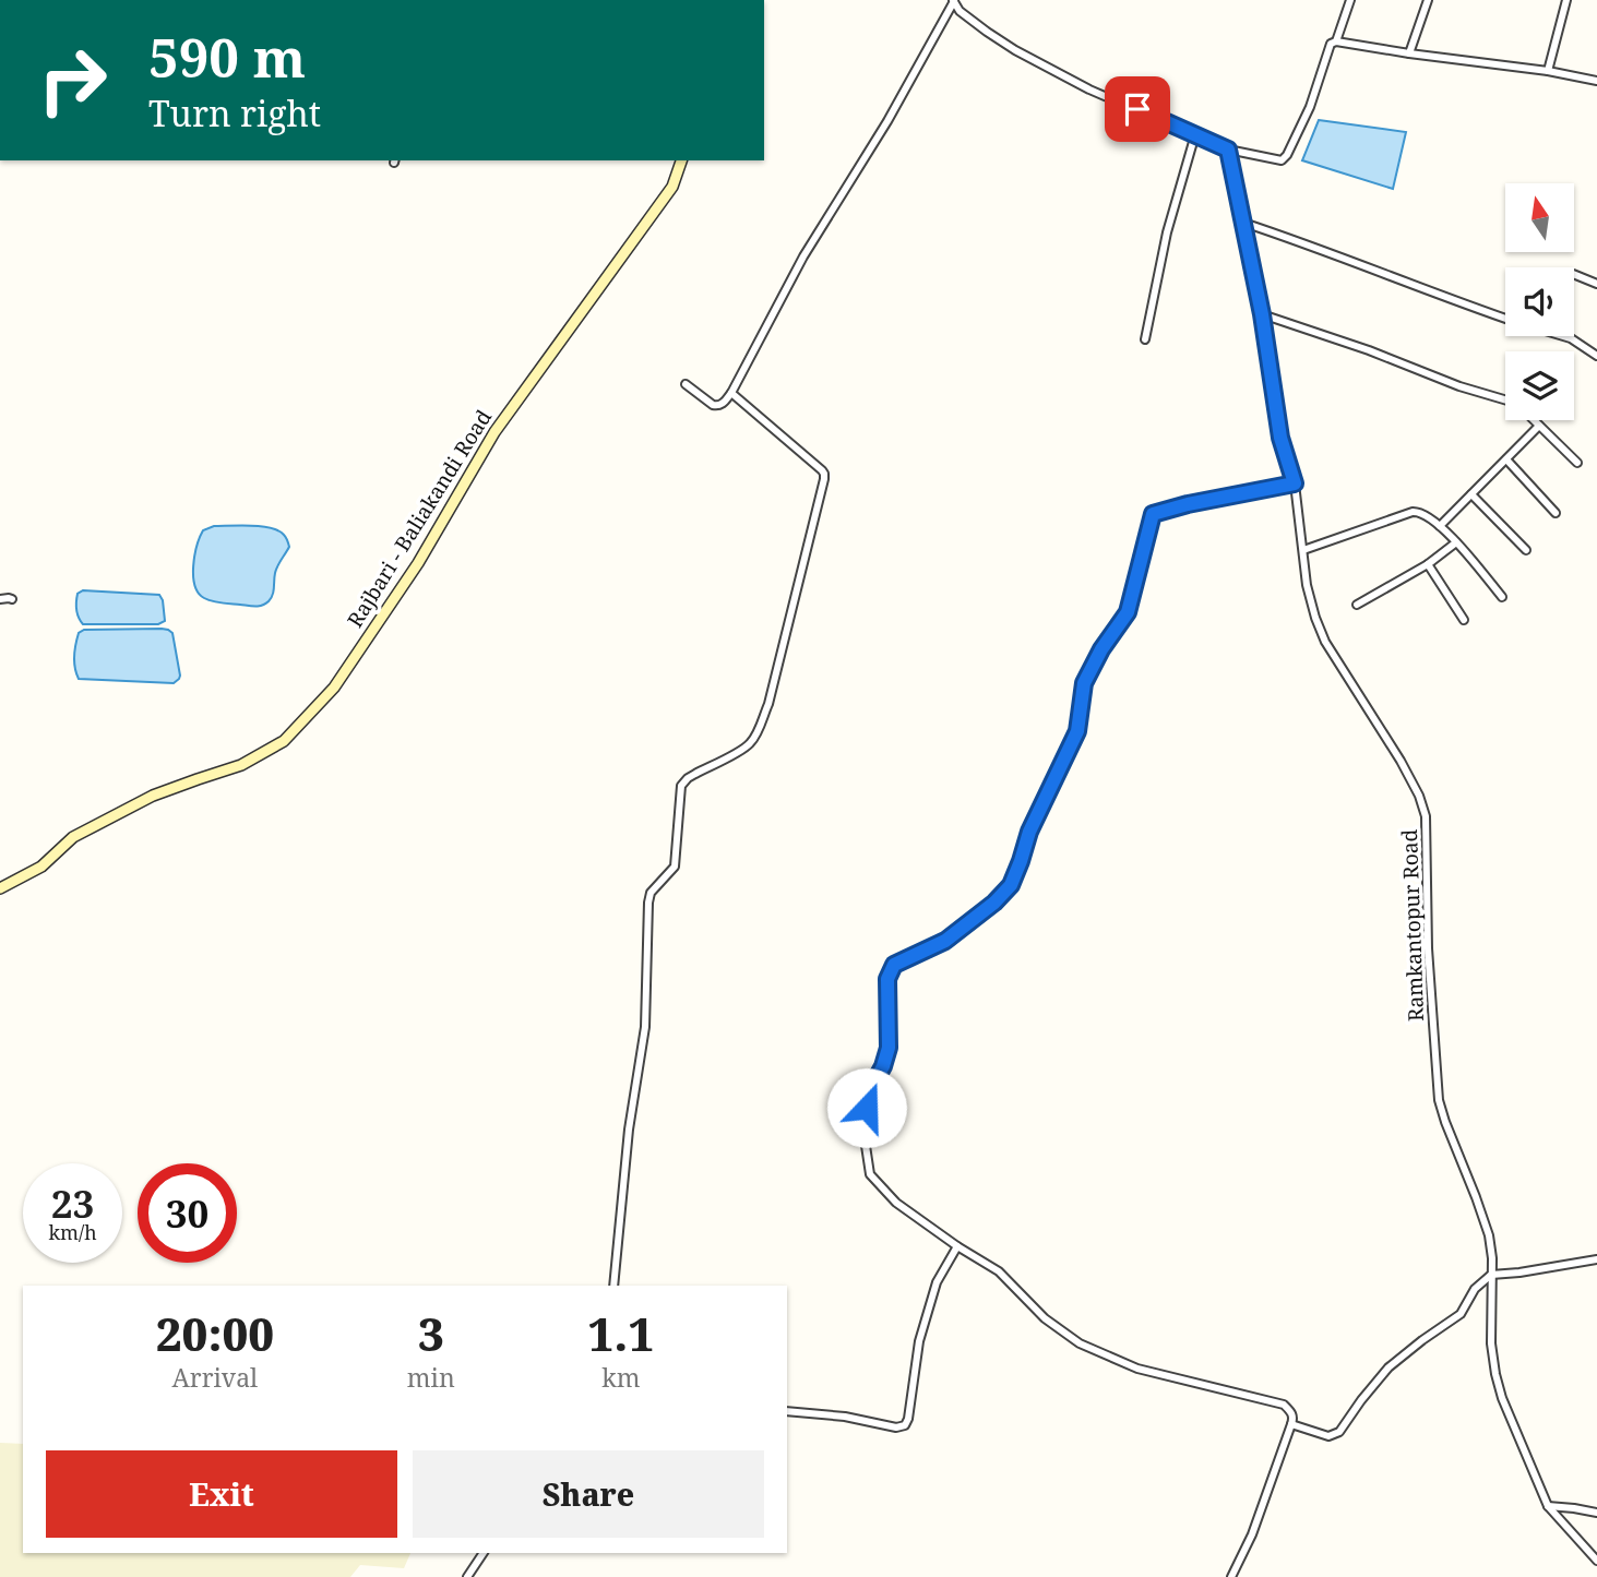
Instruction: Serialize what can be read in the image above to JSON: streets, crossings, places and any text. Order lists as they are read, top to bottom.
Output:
{
  "streets": {
    "main road": ["Rajbari - Baliakandi Road"],
    "street": ["Ramkantopur Road"]
  },
  "north": "top",
  "page": {
    "turn": ["590 m", "Turn right"],
    "speed": "23 km/h",
    "limit": "30",
    "eta": [
      "20:00",
      "Arrival",
      "3",
      "min",
      "1.1",
      "km"
    ],
    "buttons": ["Exit", "Share"]
  }
}
